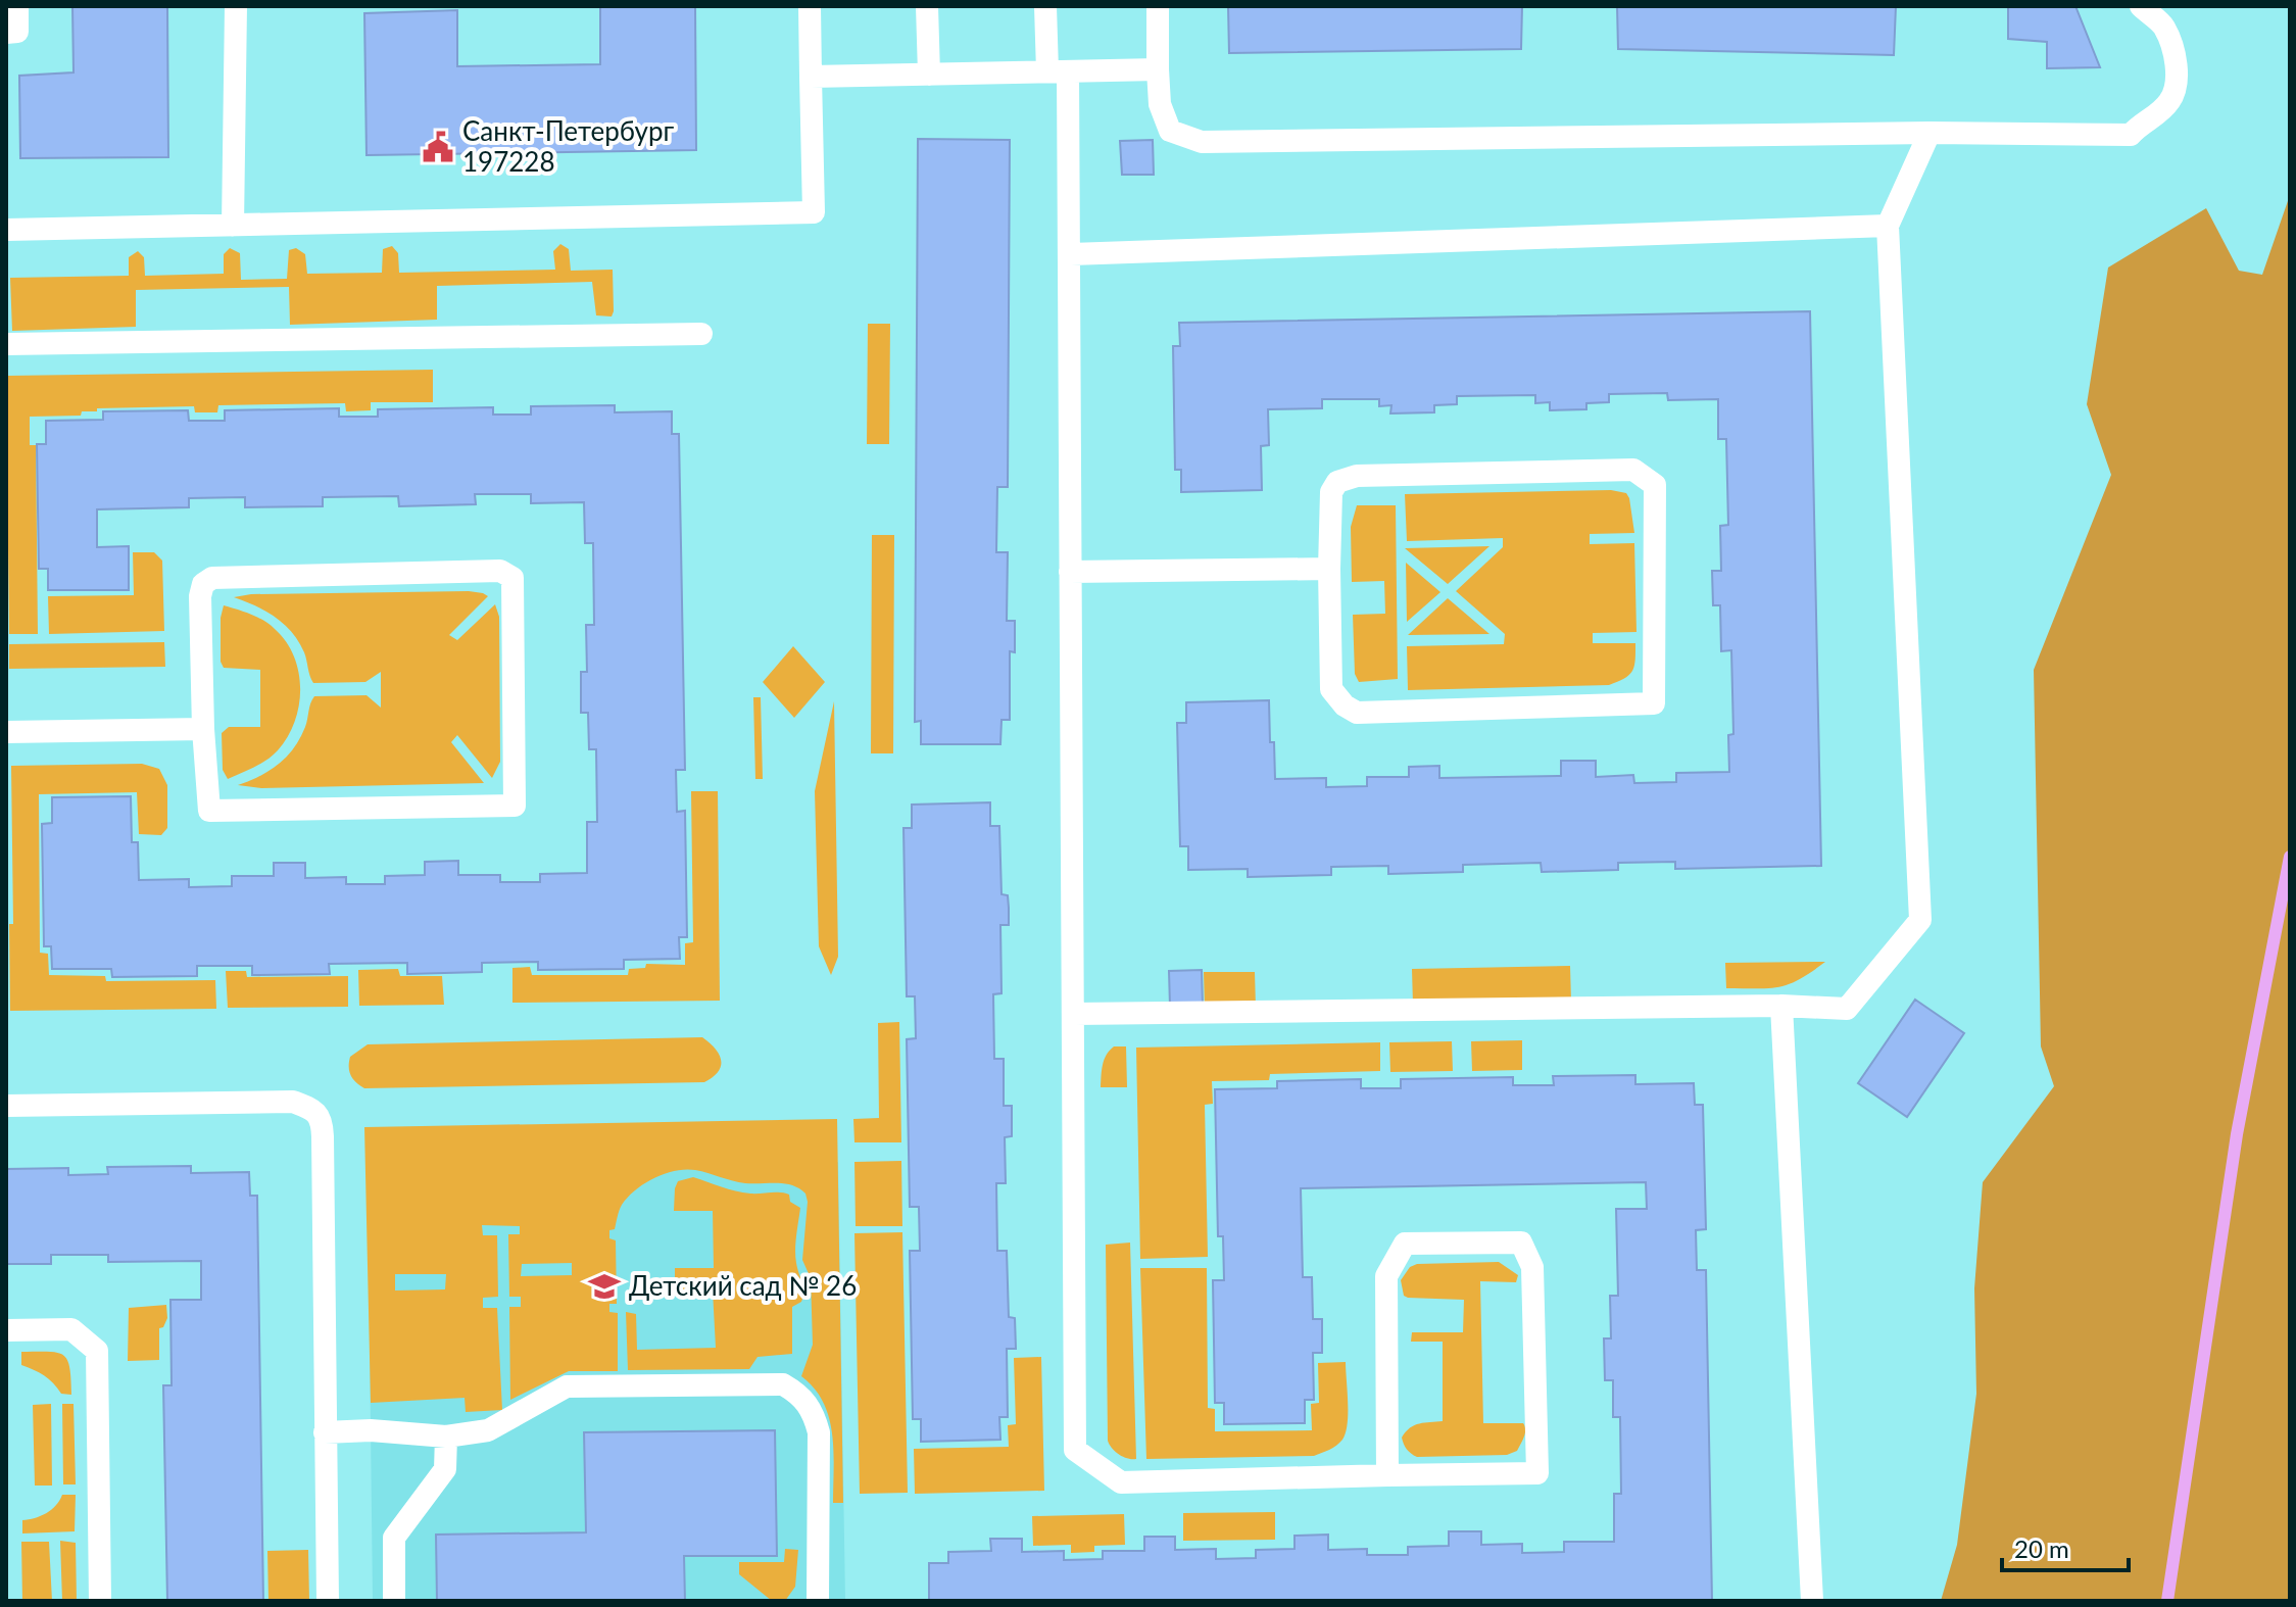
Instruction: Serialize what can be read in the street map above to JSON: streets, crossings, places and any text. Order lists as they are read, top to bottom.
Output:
{
  "places": {
    "public building": ["Санкт-Петербург 197228"],
    "school or university": ["Детский сад № 26"]
  },
  "scale_bar": "20 m"
}
